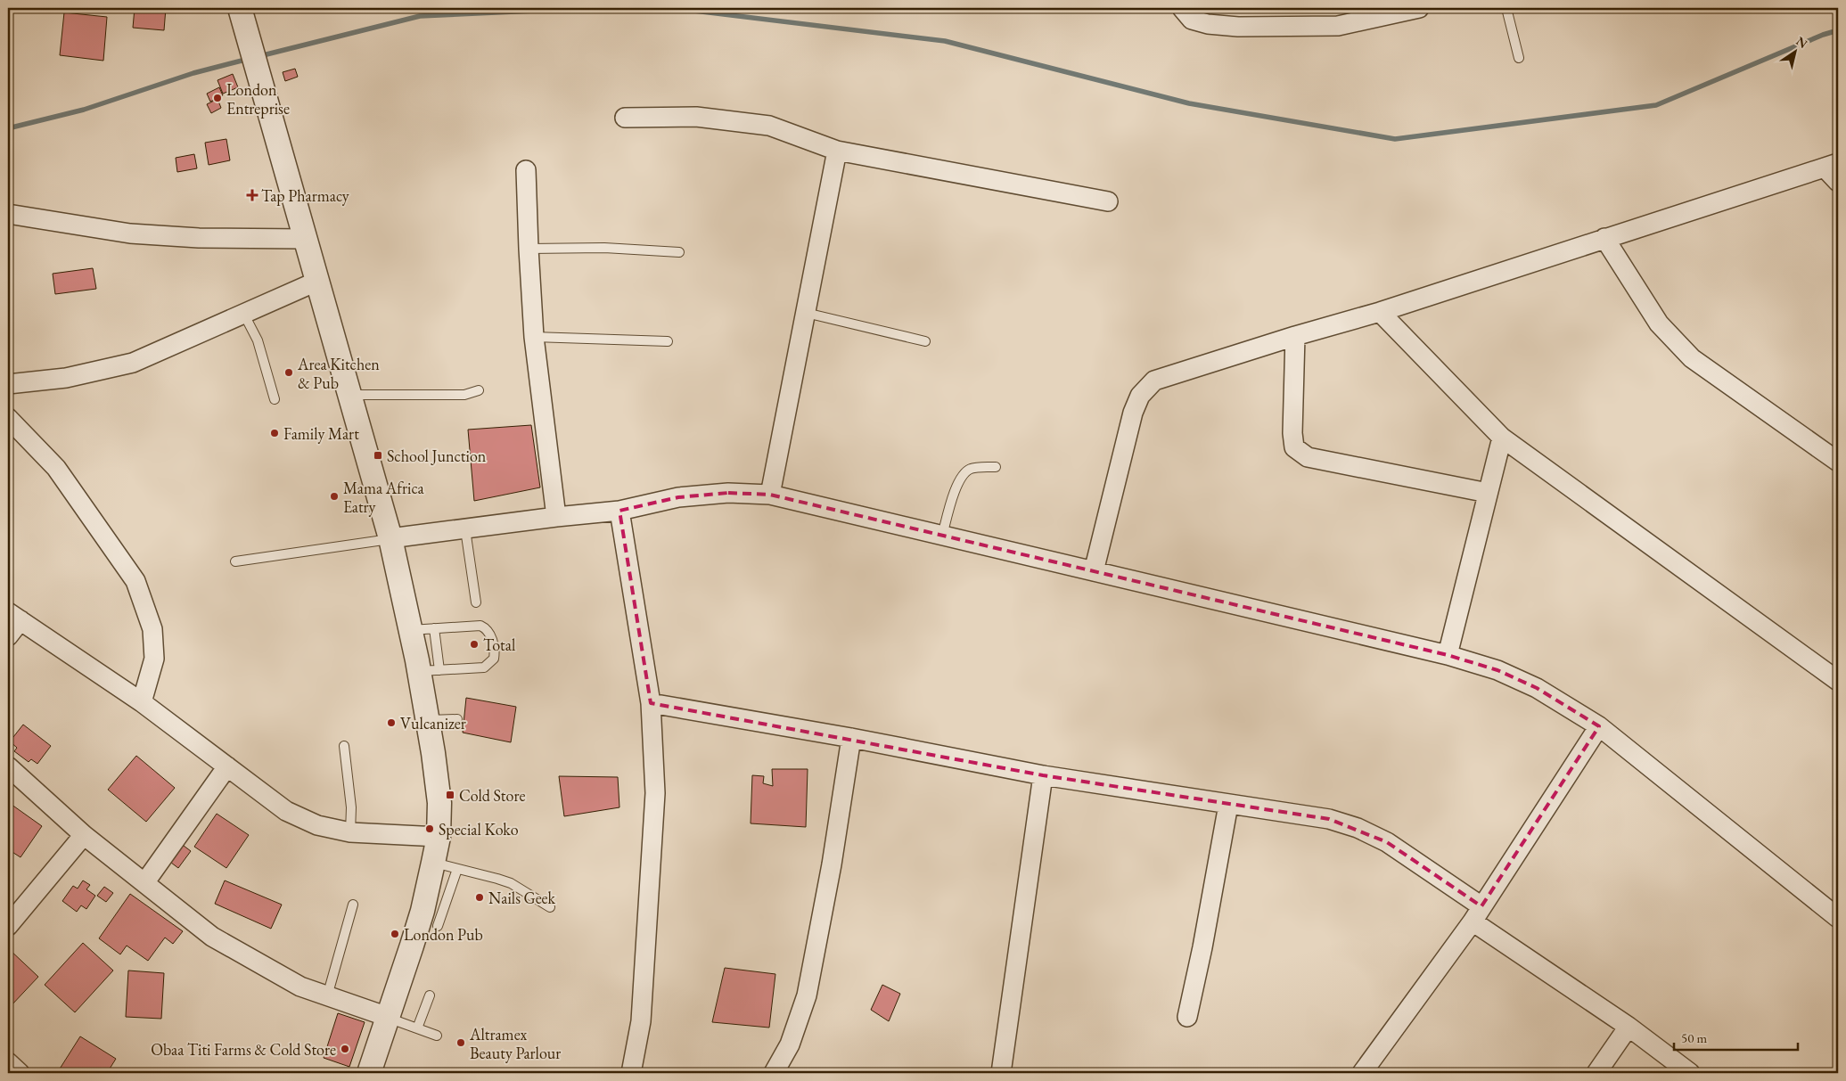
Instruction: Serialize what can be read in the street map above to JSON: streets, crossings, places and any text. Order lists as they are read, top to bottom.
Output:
{
  "places": {
    "other": [
      "London Entreprise",
      "Area Kitchen & Pub",
      "Family Mart",
      "Mama Africa Eatry",
      "Total",
      "Vulcanizer",
      "Special Koko",
      "Nails Geek",
      "London Pub",
      "Altramex Beauty Parlour",
      "Obaa Titi Farms & Cold Store"
    ],
    "health": ["Tap Pharmacy"],
    "transit": ["School Junction", "Cold Store"]
  },
  "scale_bar": "50 m",
  "north": "top right"
}
